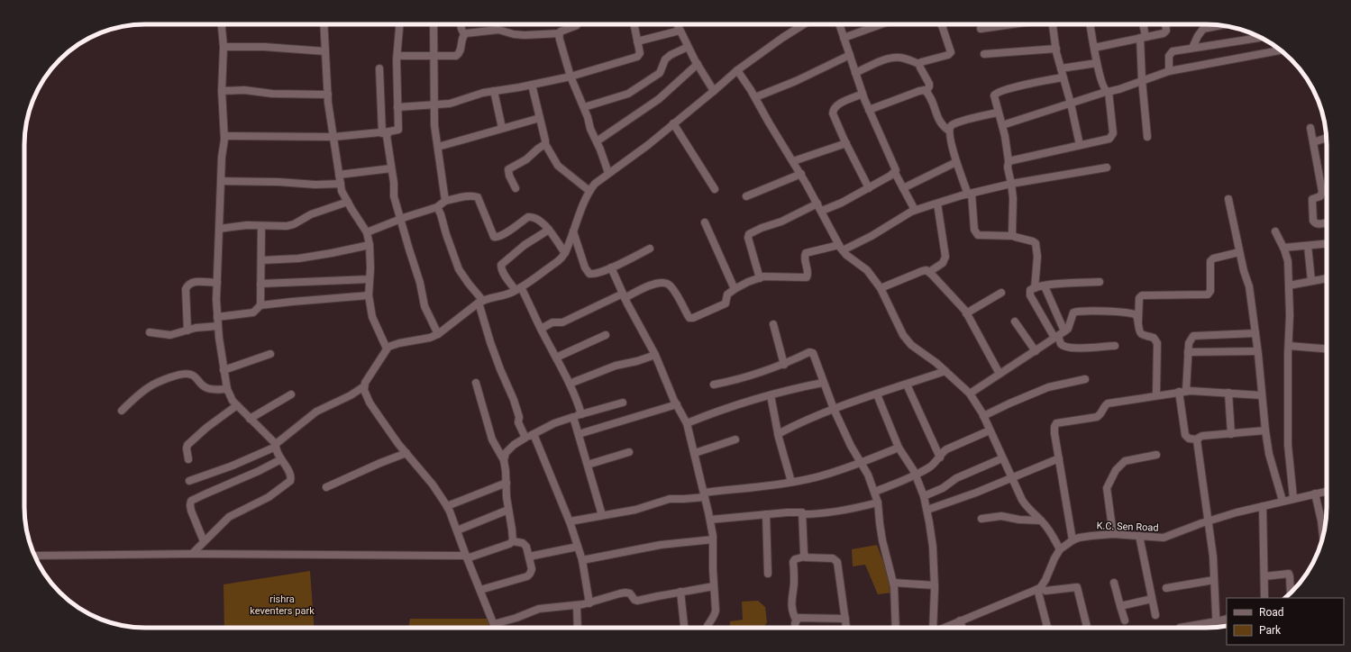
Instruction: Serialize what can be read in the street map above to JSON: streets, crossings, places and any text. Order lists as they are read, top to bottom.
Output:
{
  "streets": {
    "street": ["K.C. Sen Road"]
  },
  "parks": ["rishra keventers park"],
  "legend": ["Road", "Park"]
}
